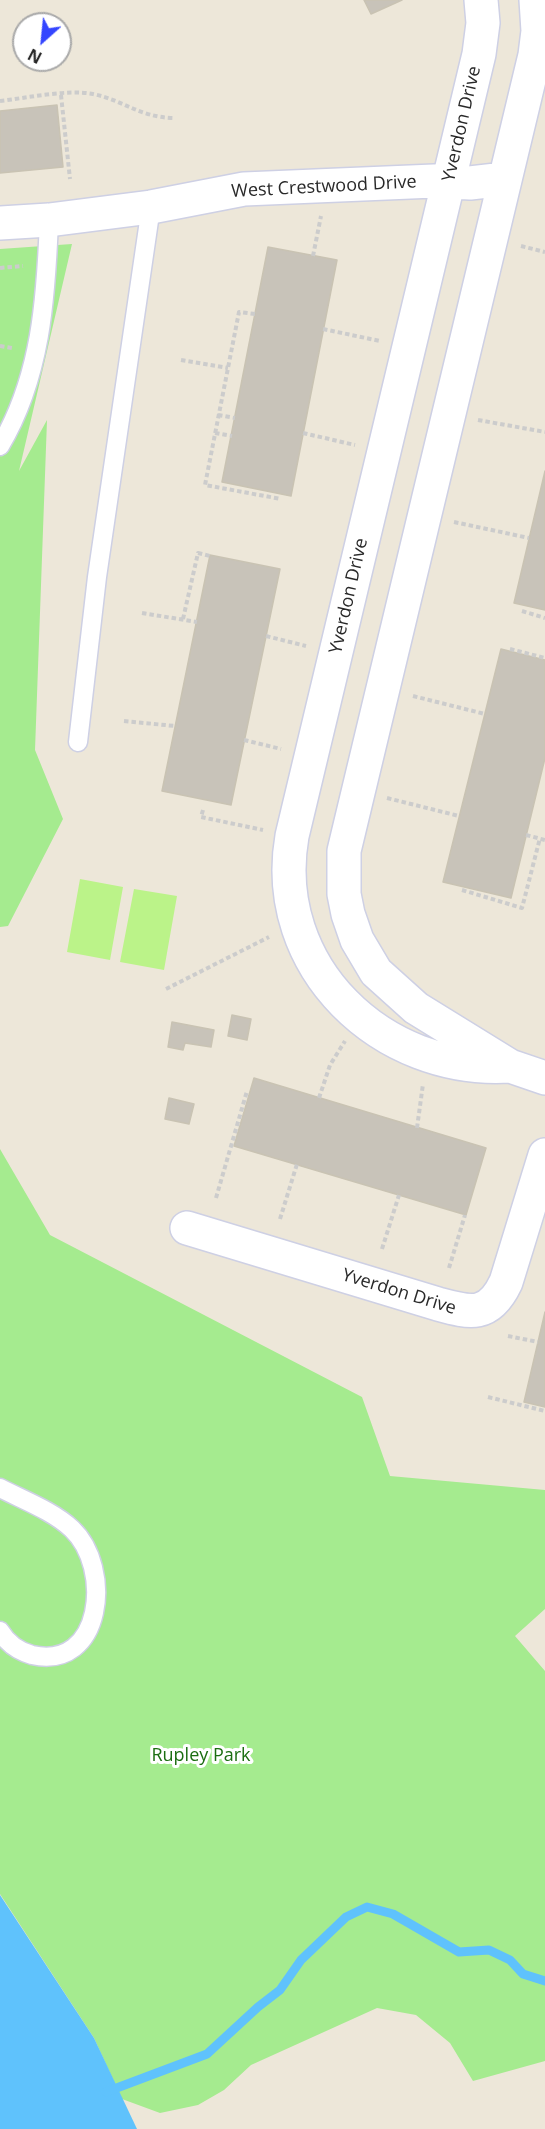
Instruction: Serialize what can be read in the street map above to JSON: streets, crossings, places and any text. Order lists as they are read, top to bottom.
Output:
{
  "streets": {
    "street": ["Yverdon Drive", "West Crestwood Drive"]
  },
  "crossings": [
    ["Yverdon Drive", "West Crestwood Drive"]
  ],
  "parks": ["Rupley Park"],
  "north": "bottom left"
}
